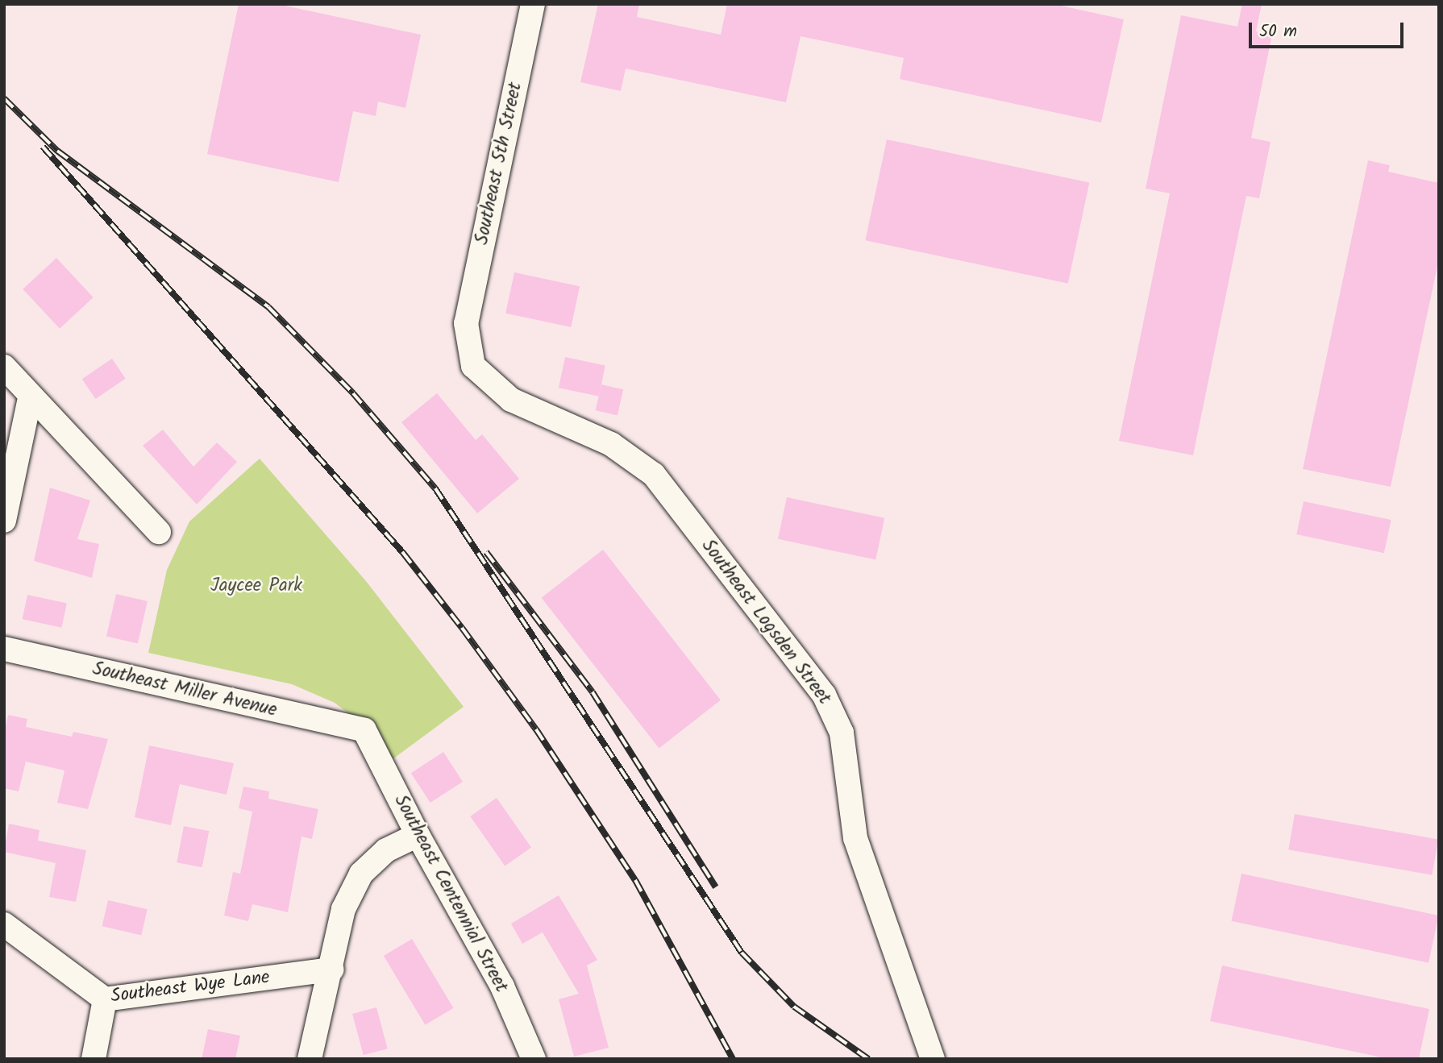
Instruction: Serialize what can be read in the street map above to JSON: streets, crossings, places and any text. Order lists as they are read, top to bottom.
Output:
{
  "streets": {
    "street": [
      "Southeast 5th Street",
      "Southeast Logsden Street",
      "Southeast Miller Avenue",
      "Southeast Centennial Street",
      "Southeast Wye Lane"
    ]
  },
  "crossings": [
    ["Southeast 5th Street", "Southeast Logsden Street"],
    ["Southeast Miller Avenue", "Southeast Centennial Street"]
  ],
  "parks": ["Jaycee Park"],
  "scale_bar": "50 m"
}
